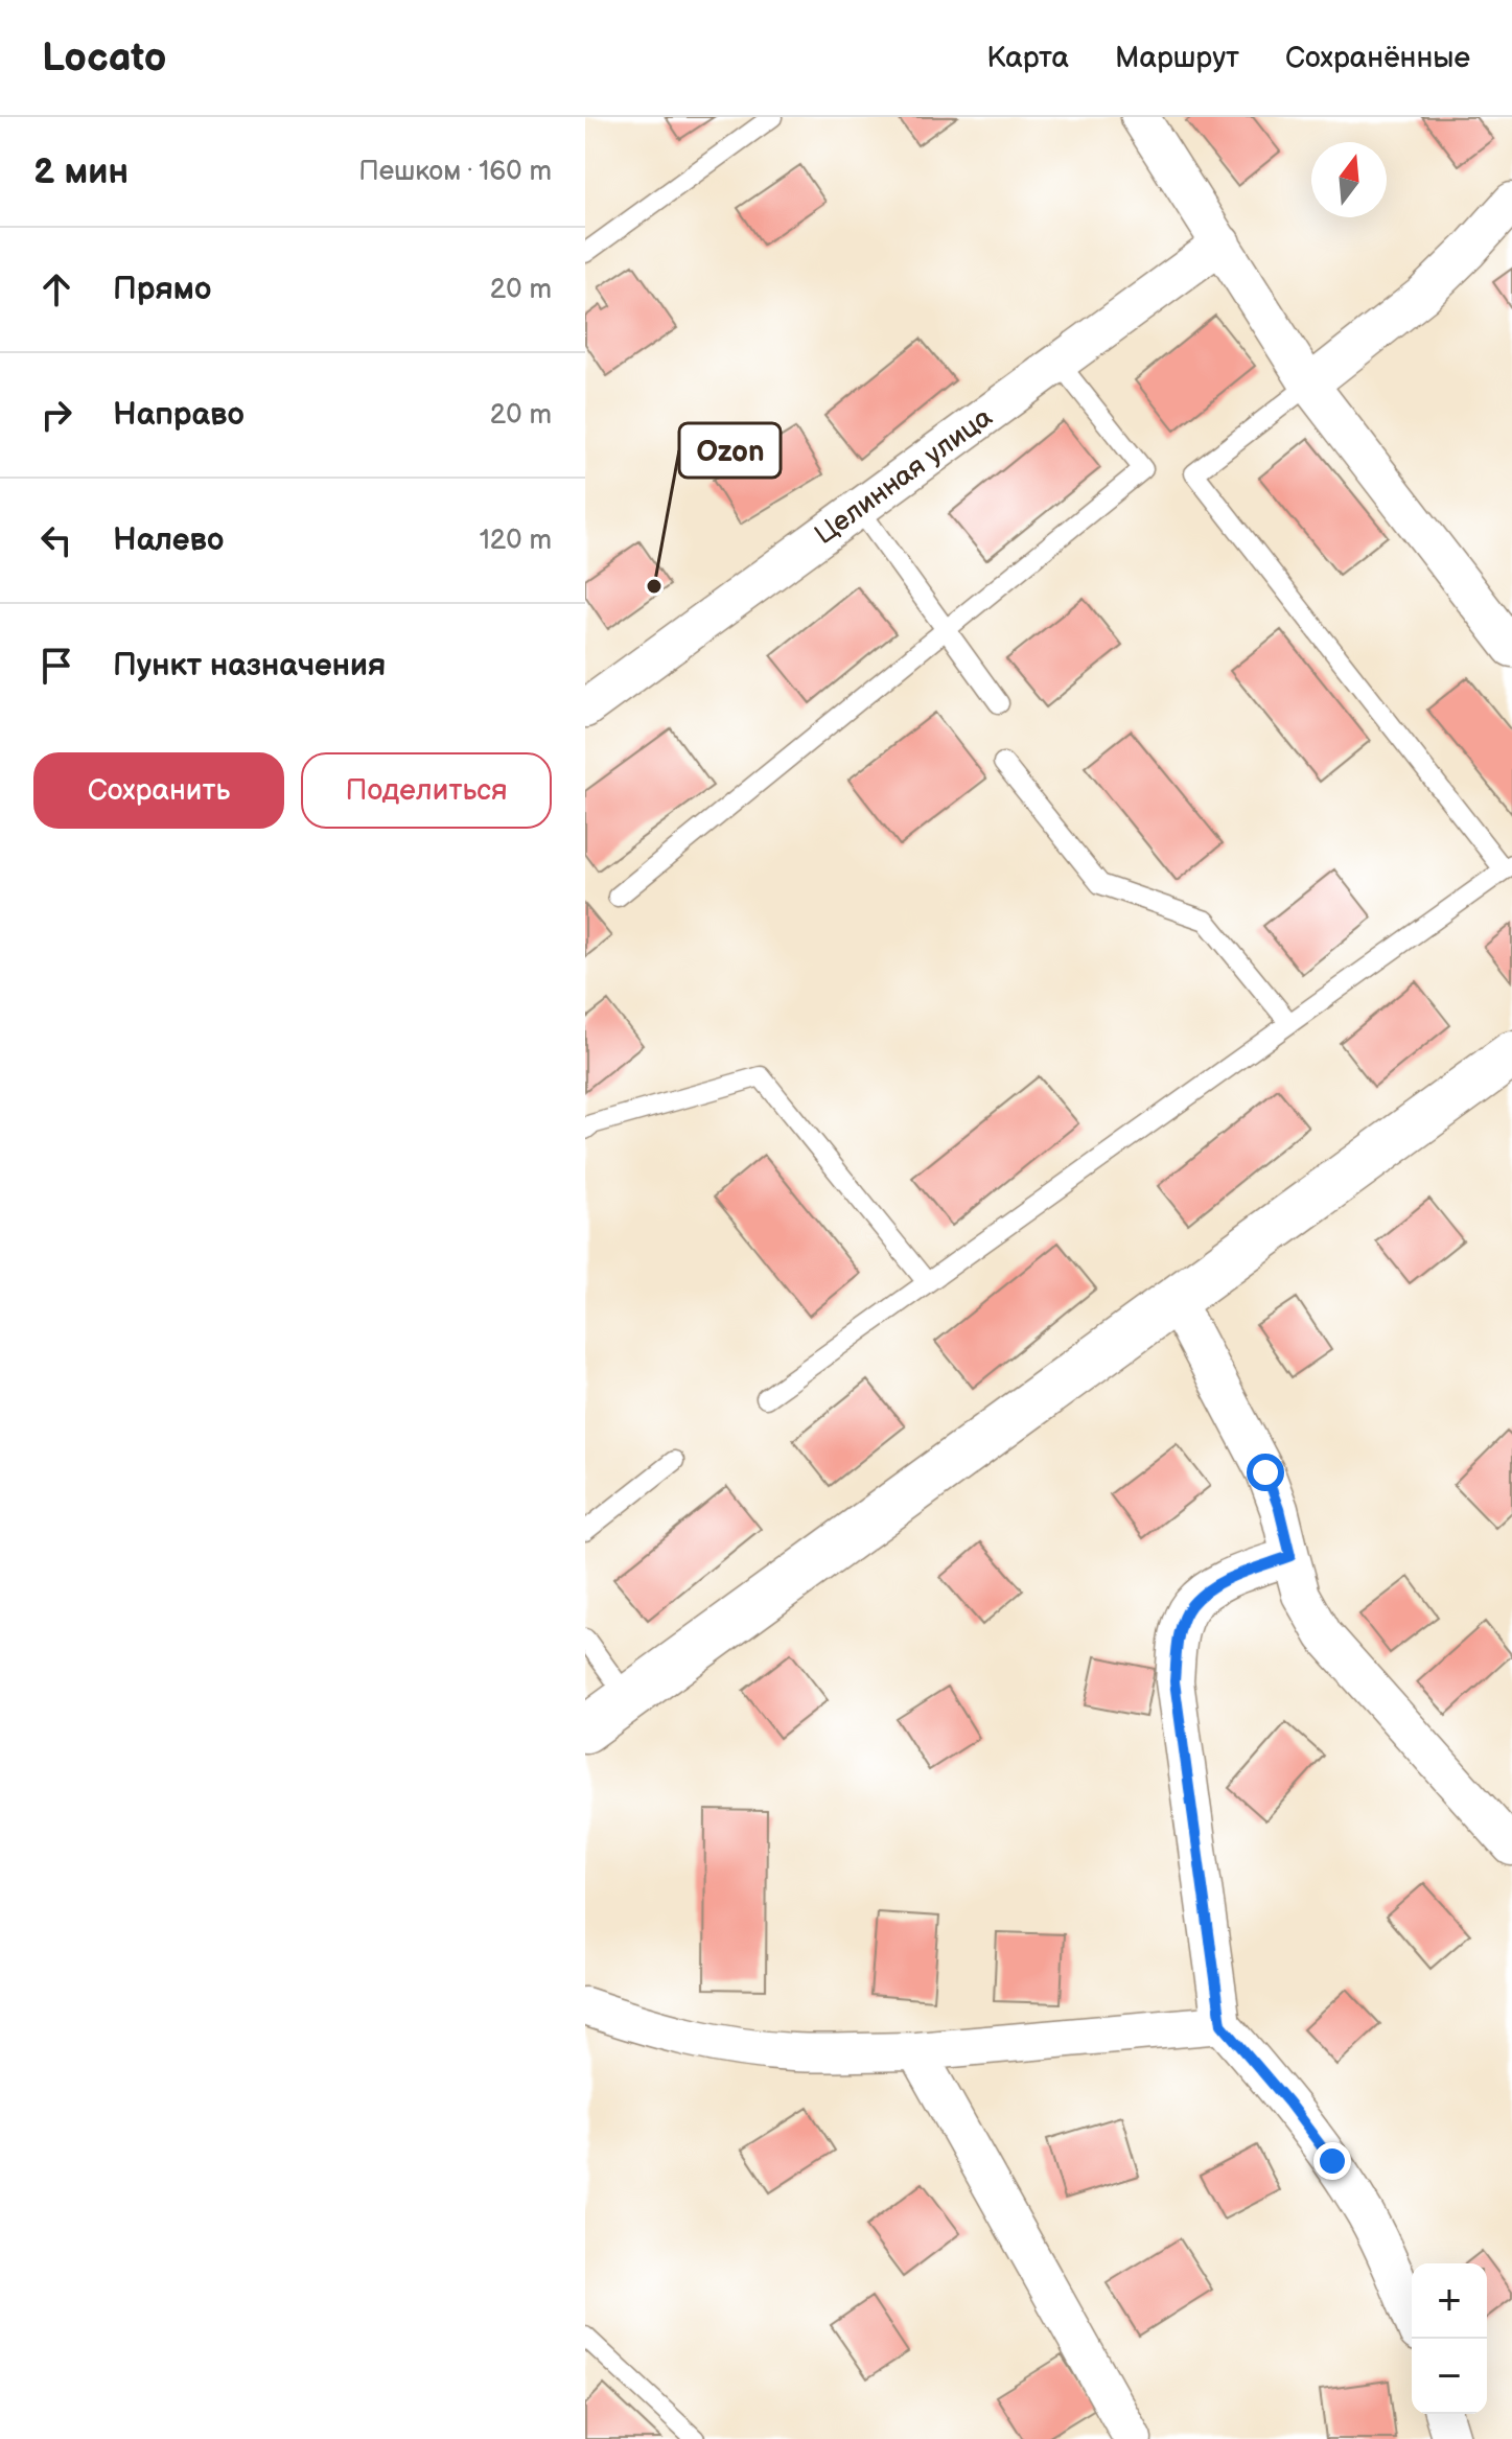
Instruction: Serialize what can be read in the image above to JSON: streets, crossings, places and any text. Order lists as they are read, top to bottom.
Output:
{
  "streets": {
    "street": ["Целинная улица"]
  },
  "places": ["Ozon"],
  "north": "top",
  "page": {
    "header": "Locato",
    "nav": ["Карта", "Маршрут", "Сохранённые"],
    "heading": ["2 мин", "Пешком · 160 m"],
    "list": [
      ["Прямо", "20 m"],
      ["Направо", "20 m"],
      ["Налево", "120 m"],
      "Пункт назначения"
    ],
    "buttons": ["Сохранить", "Поделиться"],
    "map_buttons": ["+", "−"]
  }
}
